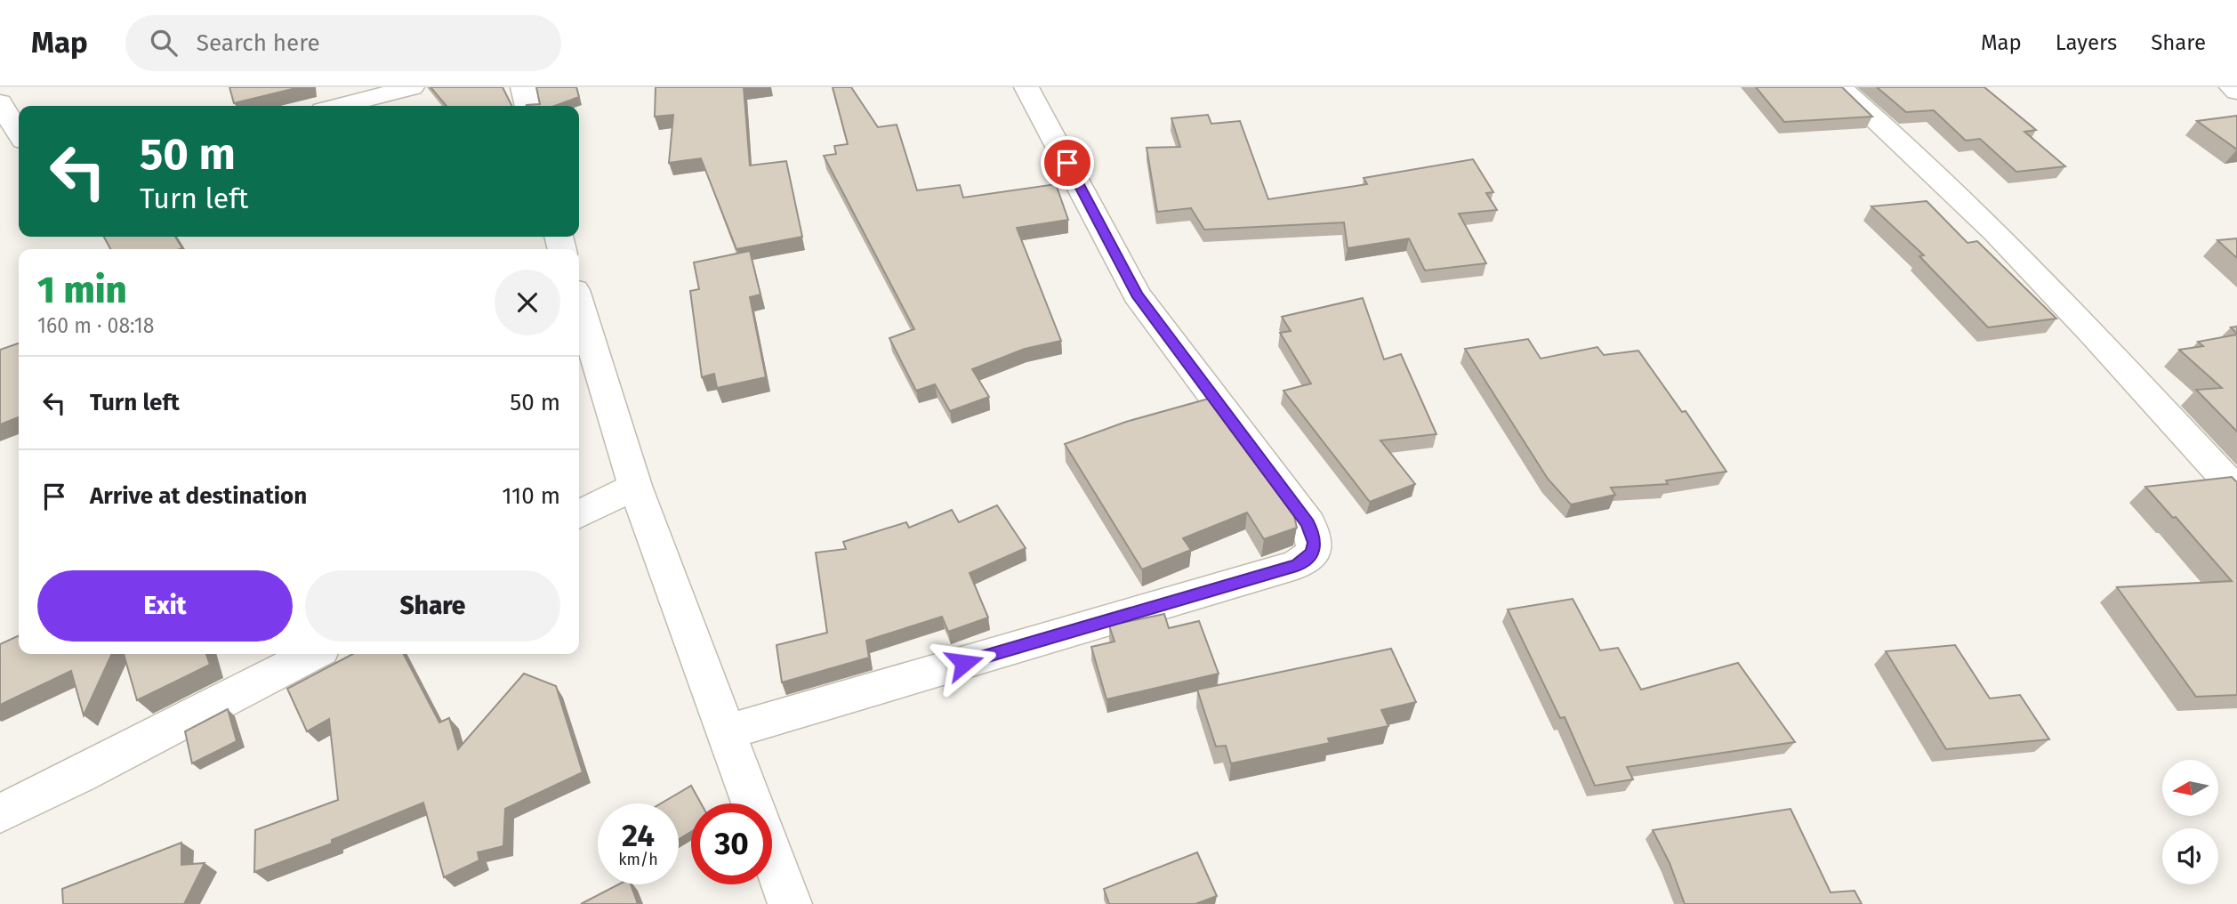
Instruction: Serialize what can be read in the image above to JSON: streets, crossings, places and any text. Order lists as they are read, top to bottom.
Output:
{
  "north": "left",
  "page": {
    "header": "Map",
    "search": "Search here",
    "nav": ["Map", "Layers", "Share"],
    "turn": ["50 m", "Turn left"],
    "heading": ["1 min", "160 m · 08:18"],
    "list": [
      {
        "name": "Turn left",
        "value": "50 m"
      },
      {
        "name": "Arrive at destination",
        "value": "110 m"
      }
    ],
    "buttons": ["Exit", "Share"],
    "speed": "24 km/h",
    "limit": "30"
  }
}
